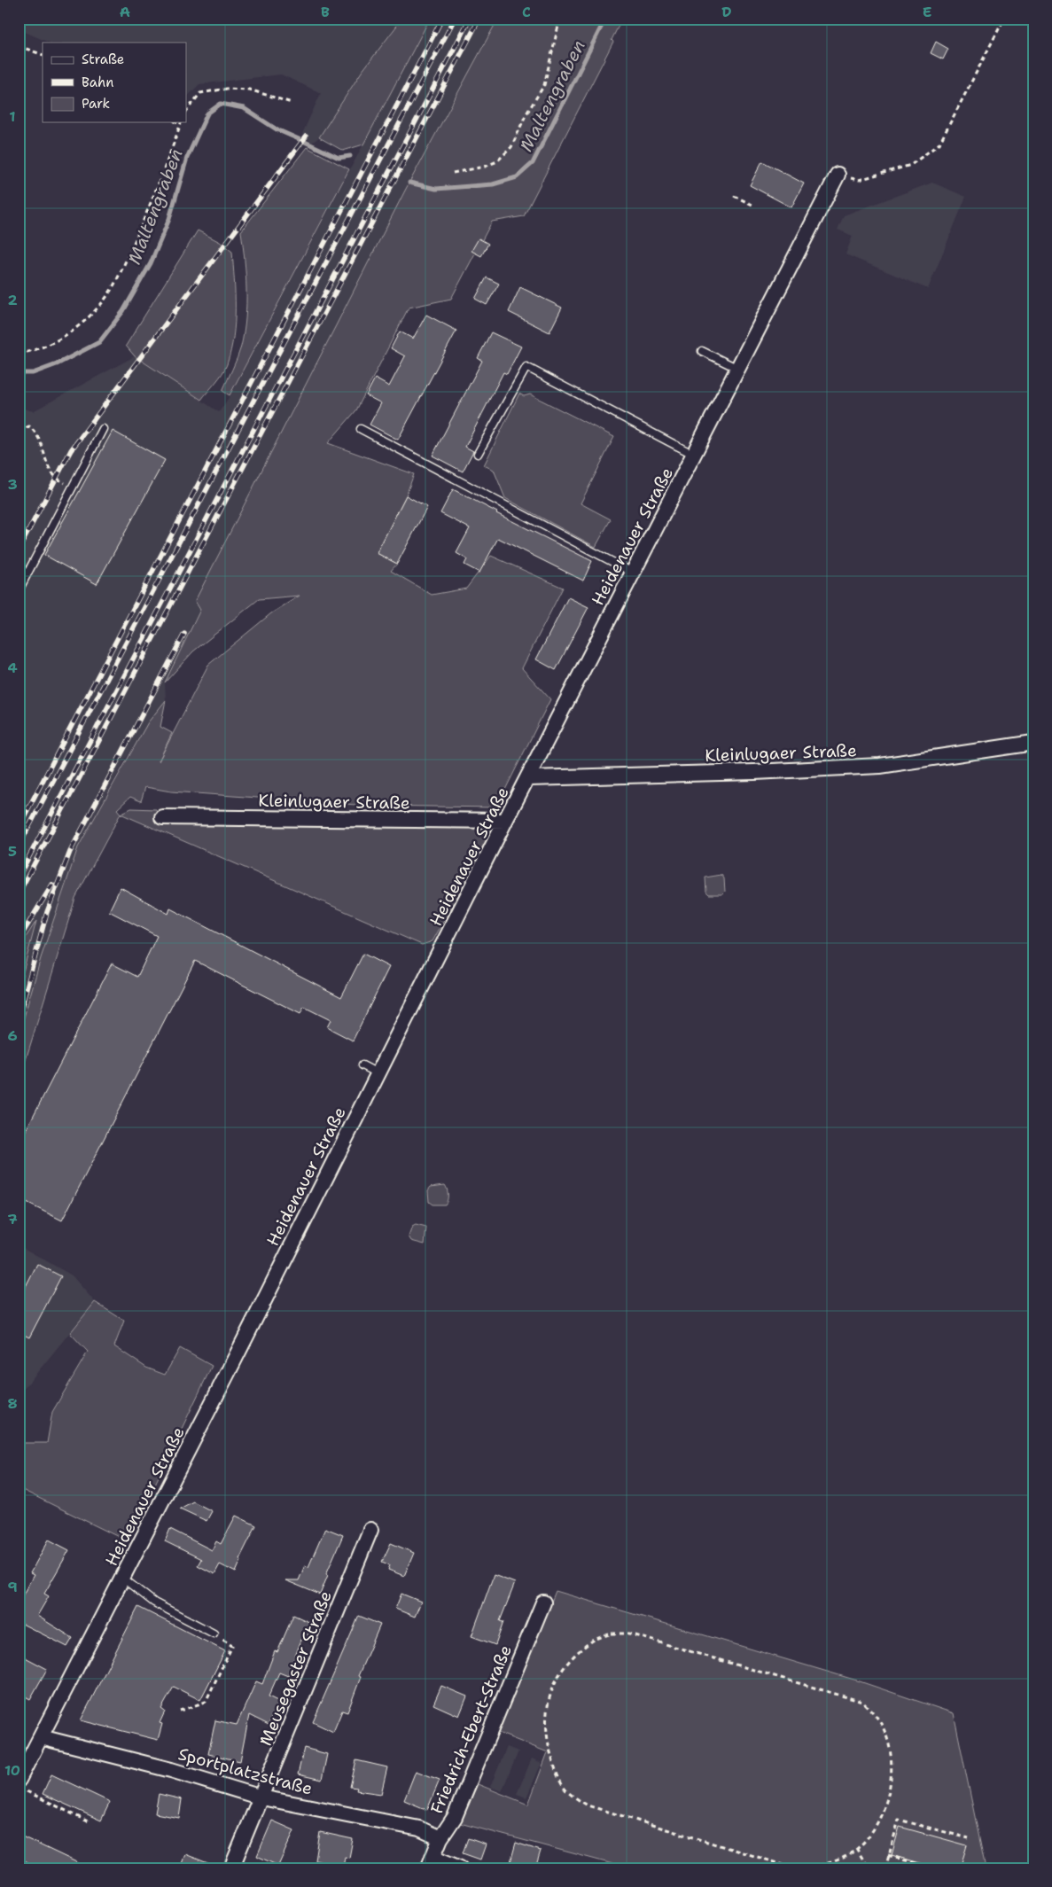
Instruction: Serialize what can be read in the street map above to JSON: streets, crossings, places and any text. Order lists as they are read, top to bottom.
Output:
{
  "streets": {
    "street": [
      "Heidenauer Straße",
      "Kleinlugaer Straße",
      "Meusegaster Straße",
      "Friedrich-Ebert-Straße",
      "Sportplatzstraße"
    ]
  },
  "crossings": [
    ["Heidenauer Straße", "Kleinlugaer Straße"],
    ["Heidenauer Straße", "Sportplatzstraße"],
    ["Meusegaster Straße", "Sportplatzstraße"],
    ["Friedrich-Ebert-Straße", "Sportplatzstraße"]
  ],
  "water": ["Maltengraben"],
  "legend": ["Straße", "Bahn", "Park"],
  "grid": {
    "columns": [
      "A",
      "B",
      "C",
      "D",
      "E"
    ],
    "rows": [
      "1",
      "2",
      "3",
      "4",
      "5",
      "6",
      "7",
      "8",
      "9",
      "10"
    ]
  }
}
